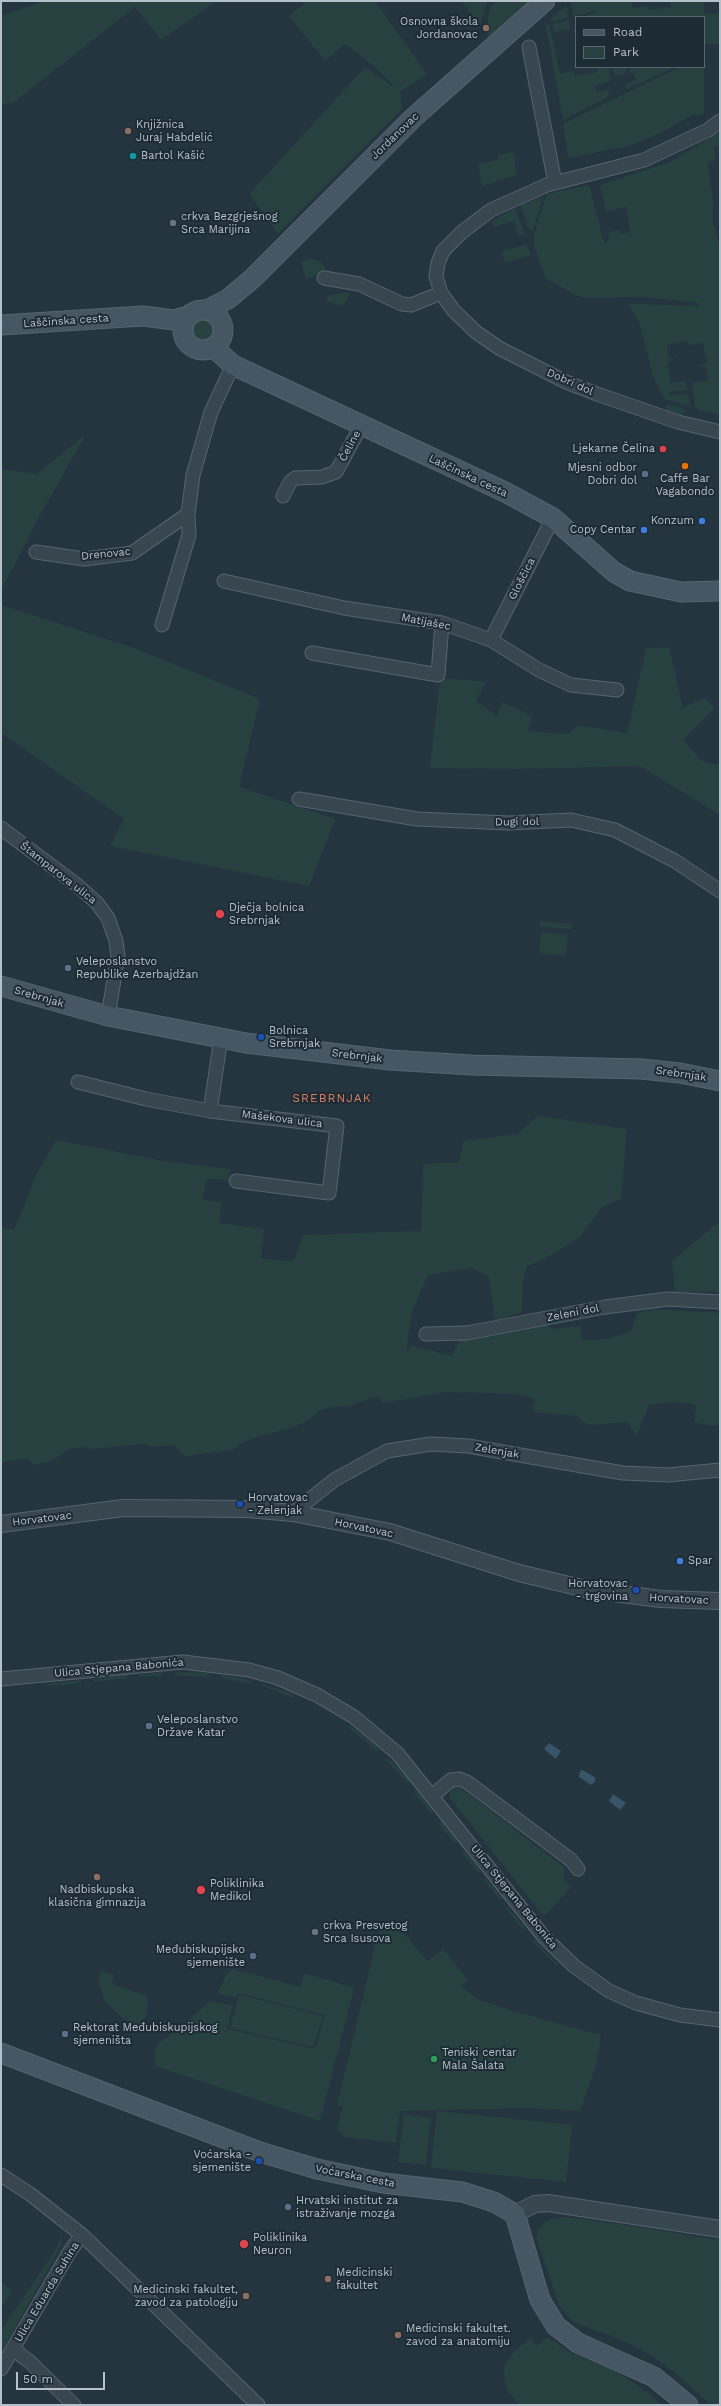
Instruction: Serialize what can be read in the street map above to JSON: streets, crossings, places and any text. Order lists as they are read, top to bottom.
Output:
{
  "streets": {
    "main road": [
      "Jordanovac",
      "Laščinska cesta",
      "Srebrnjak",
      "Voćarska cesta"
    ],
    "street": [
      "Dobri dol",
      "Čeline",
      "Drenovac",
      "Gloščica",
      "Matijašec",
      "Dugi dol",
      "Štamparova ulica",
      "Mašekova ulica",
      "Zeleni dol",
      "Zelenjak",
      "Horvatovac",
      "Ulica Stjepana Babonića",
      "Ulica Eduarda Suhina"
    ]
  },
  "crossings": [
    ["Jordanovac", "Laščinska cesta"],
    ["Laščinska cesta", "Čeline"],
    ["Laščinska cesta", "Gloščica"],
    ["Gloščica", "Matijašec"],
    ["Štamparova ulica", "Srebrnjak"],
    ["Zelenjak", "Horvatovac"]
  ],
  "districts": ["SREBRNJAK"],
  "places": [
    "Osnovna škola Jordanovac",
    "Knjižnica Juraj Habdelić",
    "Bartol Kašić",
    "crkva Bezgrješnog Srca Marijina",
    "Ljekarne Čelina",
    "Caffe Bar Vagabondo",
    "Mjesni odbor Dobri dol",
    "Konzum",
    "Copy Centar",
    "Dječja bolnica Srebrnjak",
    "Veleposlanstvo Republike Azerbajdžan",
    "Bolnica Srebrnjak",
    "Horvatovac - Zelenjak",
    "Spar",
    "Horvatovac - trgovina",
    "Veleposlanstvo Države Katar",
    "Nadbiskupska klasična gimnazija",
    "Poliklinika Medikol",
    "crkva Presvetog Srca Isusova",
    "Međubiskupijsko sjemenište",
    "Rektorat Međubiskupijskog sjemeništa",
    "Teniski centar Mala Šalata",
    "Voćarska - sjemenište",
    "Hrvatski institut za istraživanje mozga",
    "Poliklinika Neuron",
    "Medicinski fakultet",
    "Medicinski fakultet, zavod za patologiju",
    "Medicinski fakultet. zavod za anatomiju"
  ],
  "legend": ["Road", "Park"],
  "scale_bar": "50 m"
}
